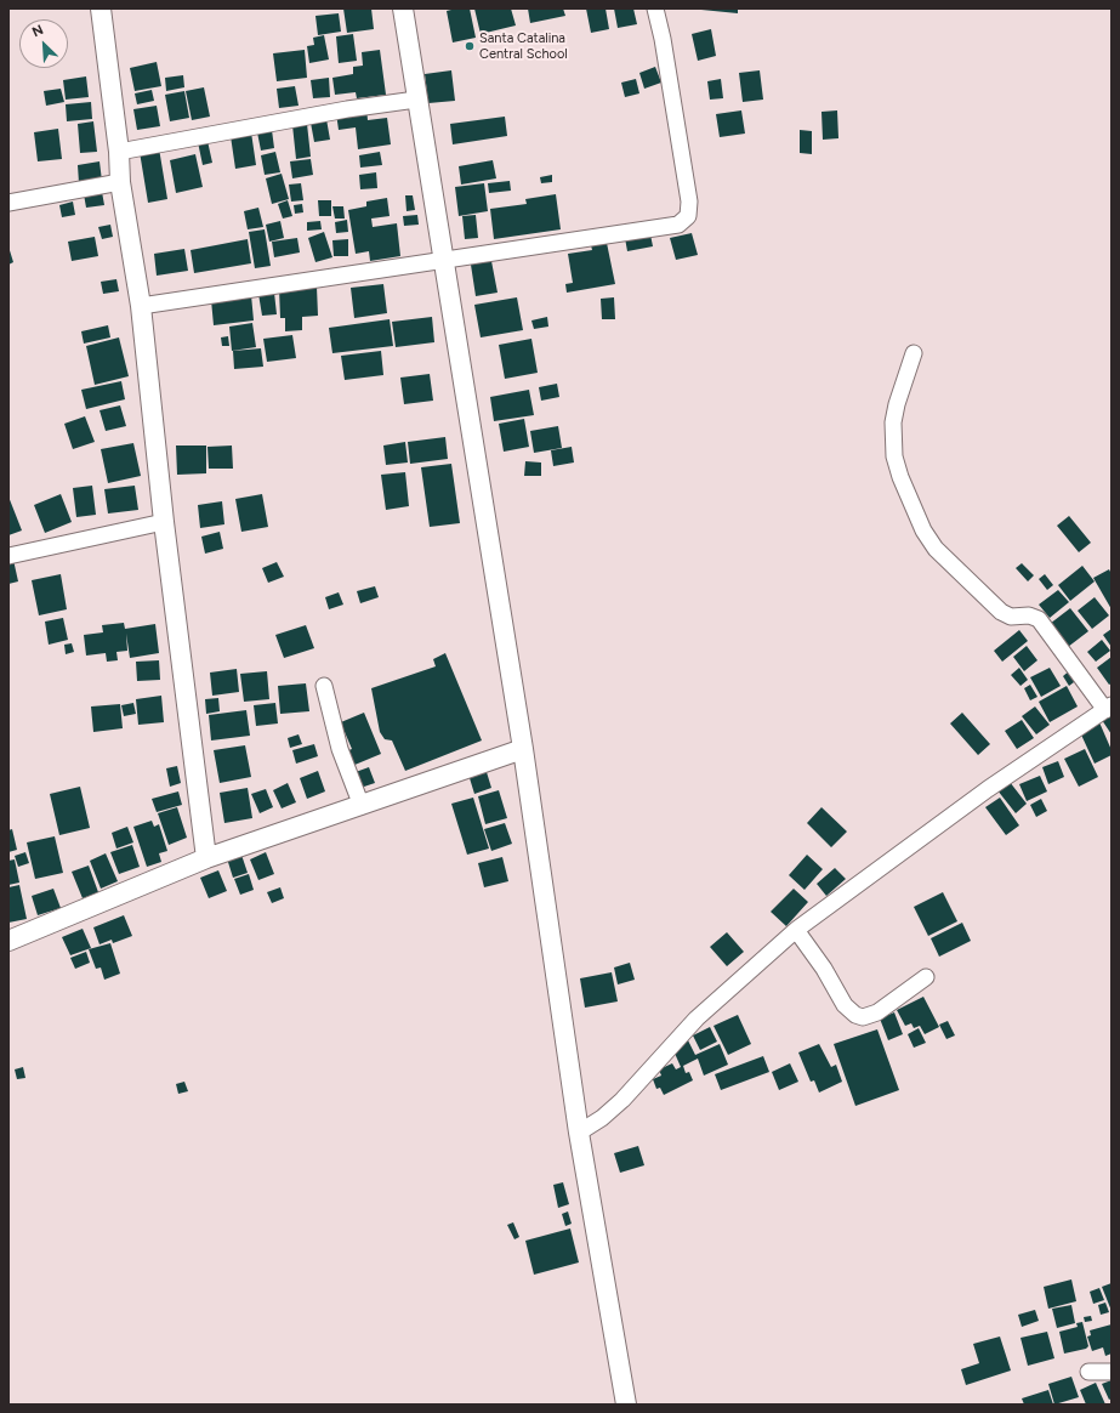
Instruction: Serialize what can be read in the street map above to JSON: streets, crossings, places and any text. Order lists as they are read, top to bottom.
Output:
{
  "places": ["Santa Catalina Central School"],
  "north": "top left"
}
